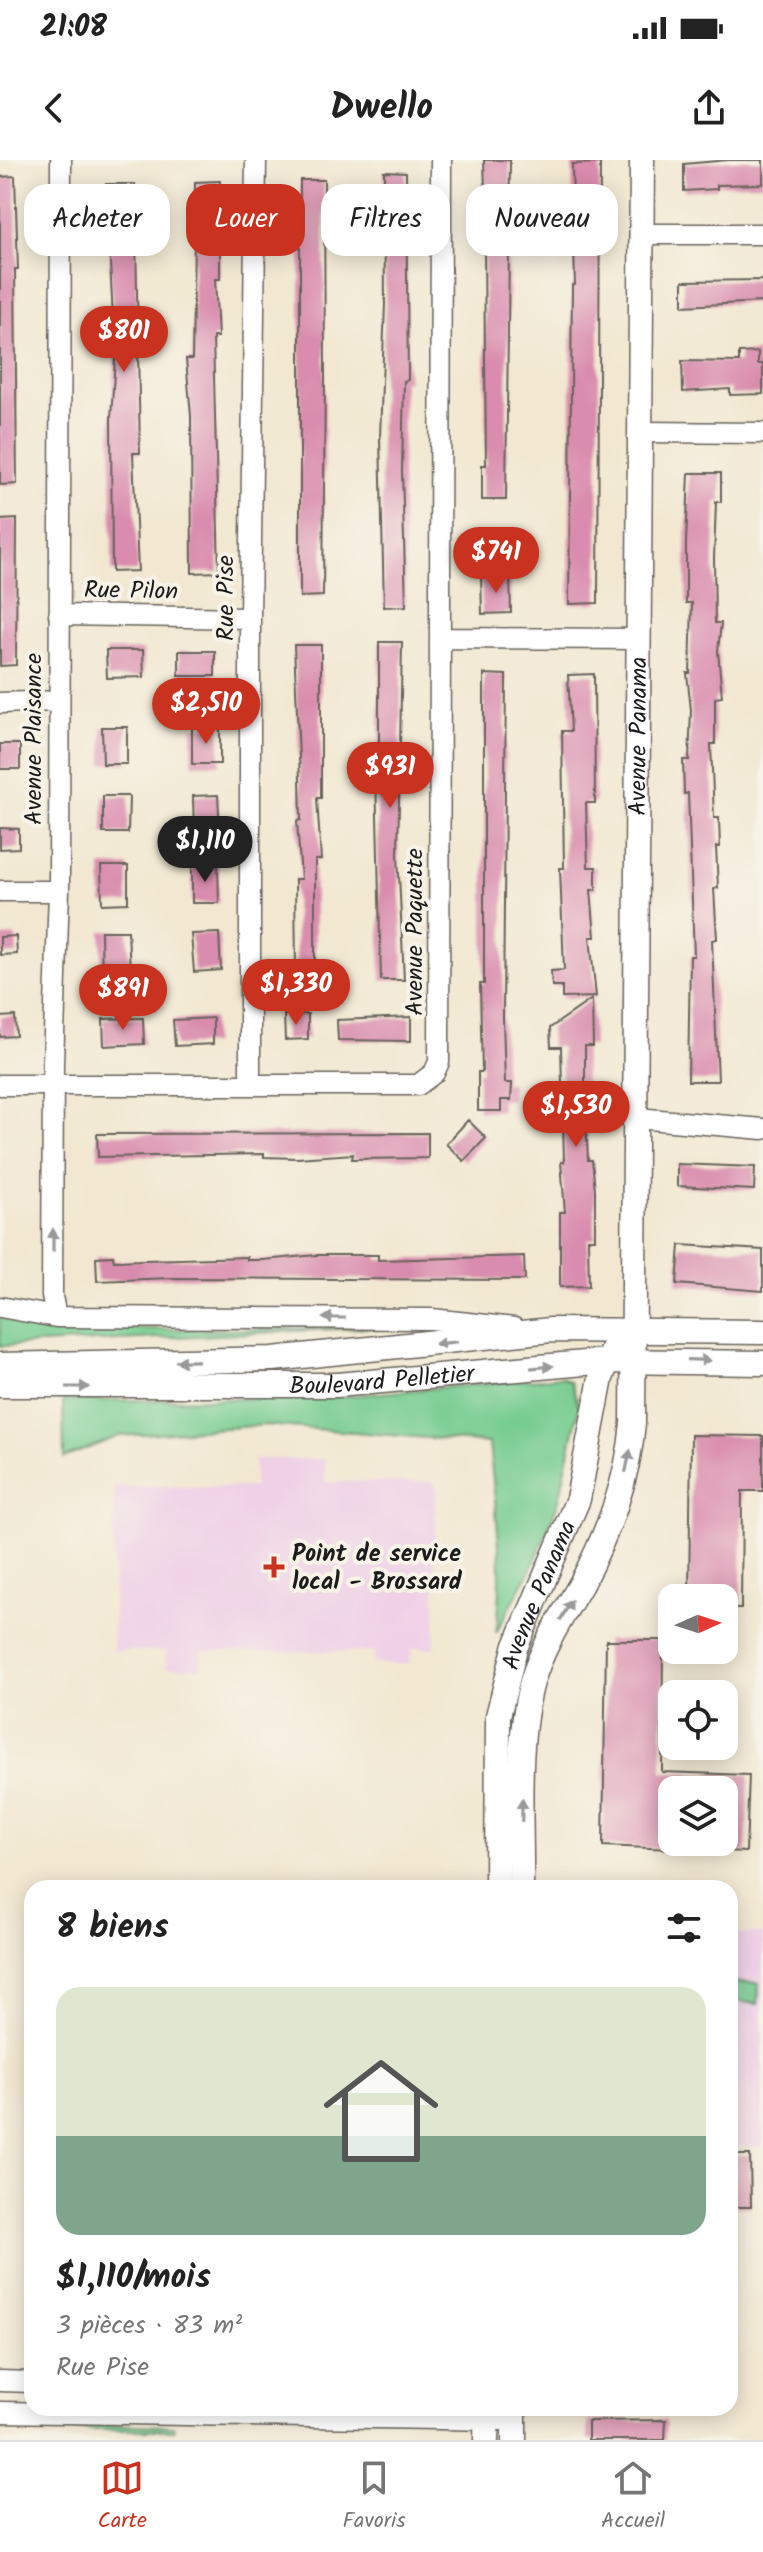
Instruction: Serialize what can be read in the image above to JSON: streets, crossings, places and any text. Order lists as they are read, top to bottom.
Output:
{
  "streets": {
    "street": [
      "Rue Pilon",
      "Rue Pise",
      "Avenue Panama",
      "Avenue Plaisance",
      "Avenue Paquette",
      "Boulevard Pelletier"
    ]
  },
  "crossings": [
    ["Rue Pilon", "Rue Pise"],
    ["Rue Pilon", "Avenue Plaisance"],
    ["Rue Pise", "Avenue Paquette"],
    ["Avenue Panama", "Boulevard Pelletier"],
    ["Avenue Plaisance", "Avenue Paquette"],
    ["Avenue Plaisance", "Boulevard Pelletier"]
  ],
  "places": {
    "health": ["Point de service local - Brossard"]
  },
  "north": "right",
  "page": {
    "status": "21:08",
    "header": "Dwello",
    "chip": [
      "Acheter",
      "Louer",
      "Filtres",
      "Nouveau"
    ],
    "price": [
      "$801",
      "$741",
      "$2,510",
      "$931",
      "$1,110",
      "$1,330",
      "$891",
      "$1,530"
    ],
    "heading": "8 biens",
    "list": [
      {
        "name": "$1,110/mois",
        "note": "3 pièces · 83 m² · Rue Pise"
      }
    ],
    "tabs": ["Carte", "Favoris", "Accueil"]
  }
}
